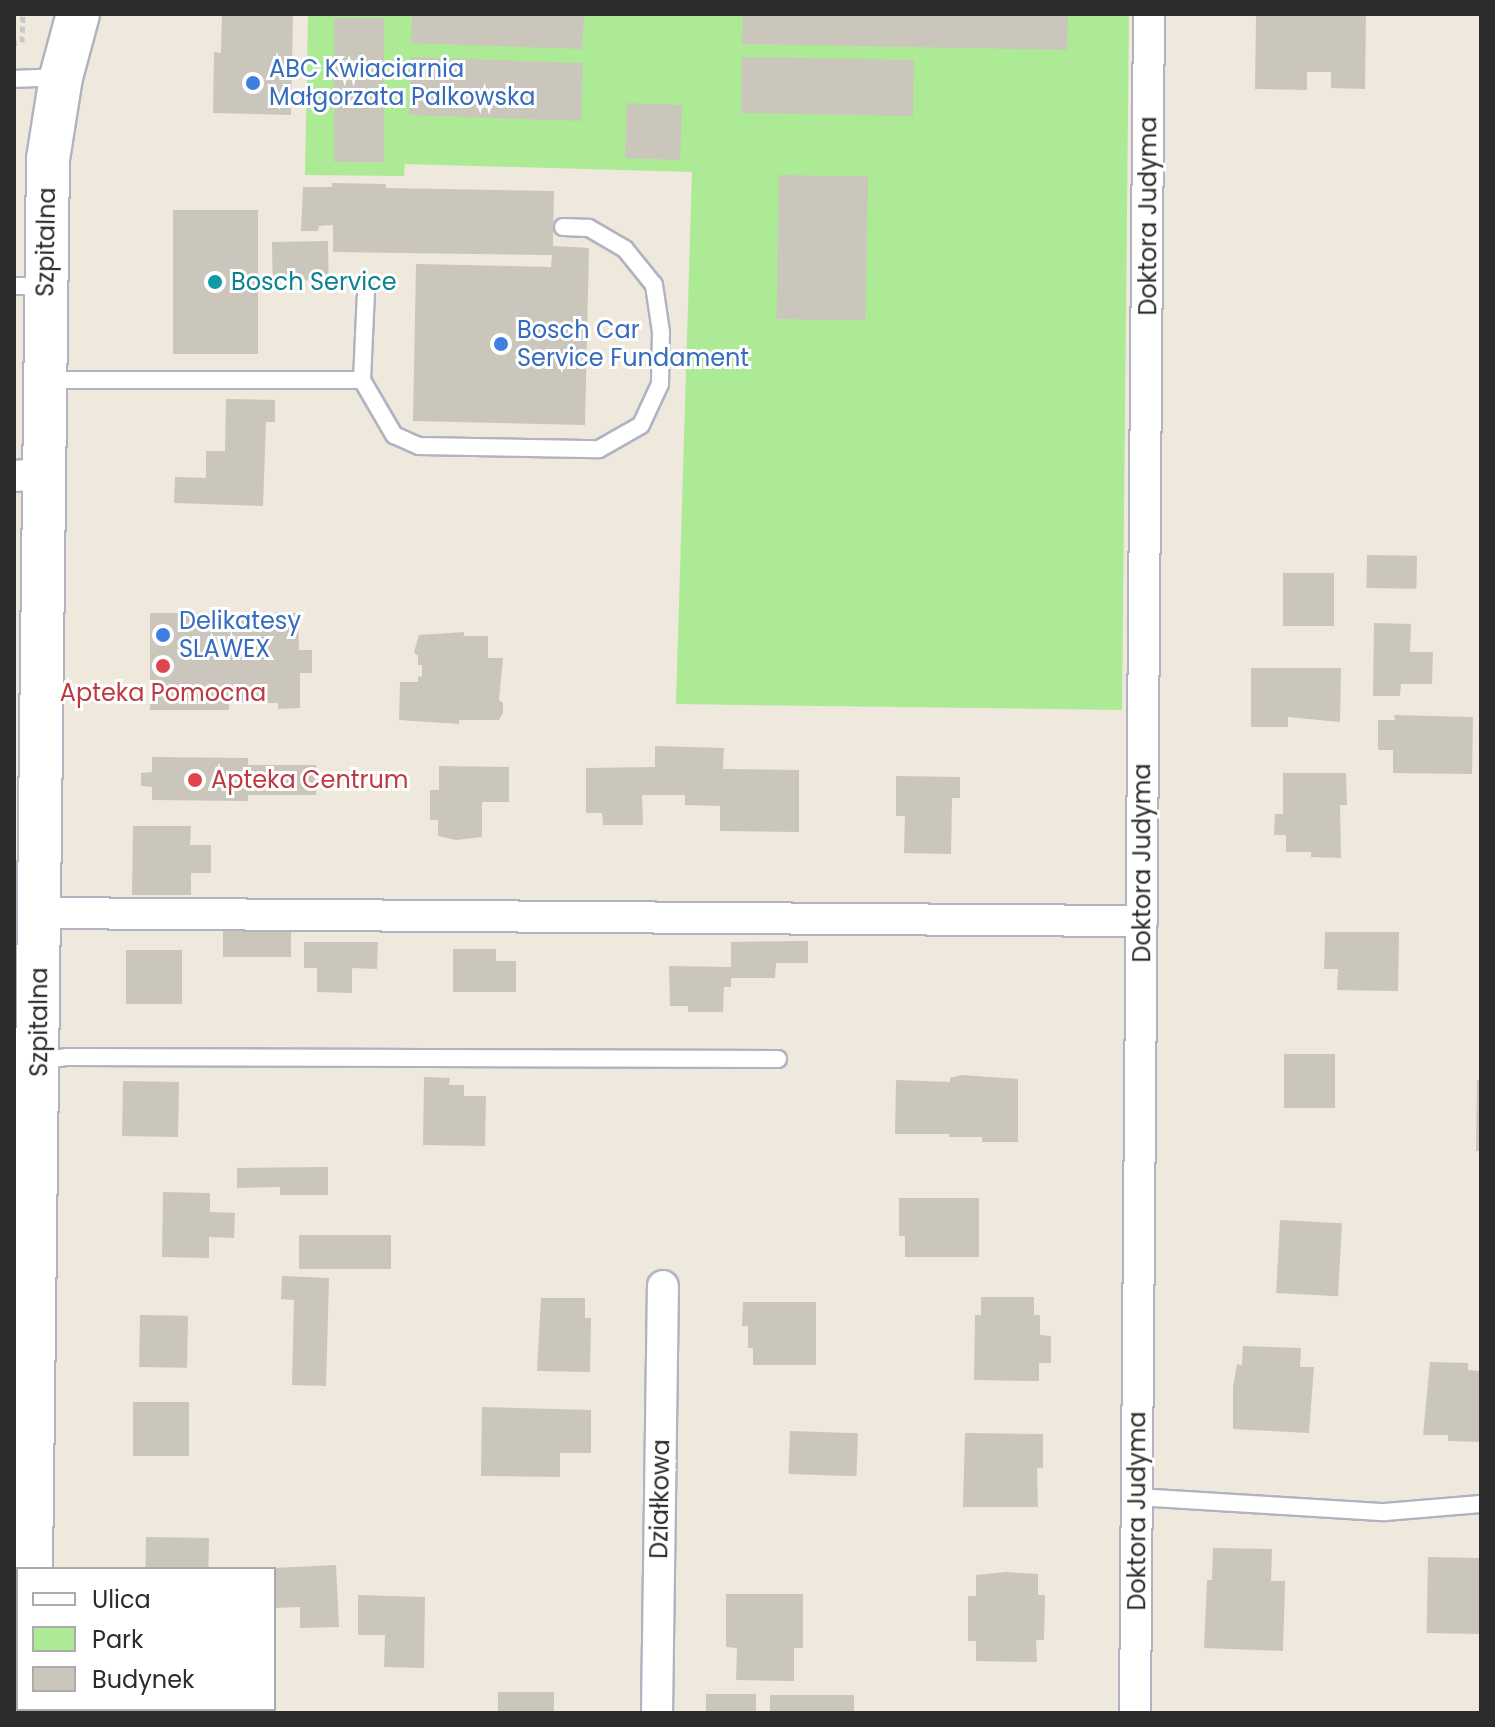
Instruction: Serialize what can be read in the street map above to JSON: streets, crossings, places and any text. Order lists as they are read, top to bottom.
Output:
{
  "streets": {
    "street": ["Doktora Judyma", "Szpitalna", "Działkowa"]
  },
  "places": [
    "ABC Kwiaciarnia Małgorzata Palkowska",
    "Bosch Service",
    "Bosch Car Service Fundament",
    "Delikatesy SLAWEX",
    "Apteka Pomocna",
    "Apteka Centrum"
  ],
  "legend": ["Ulica", "Park", "Budynek"]
}
